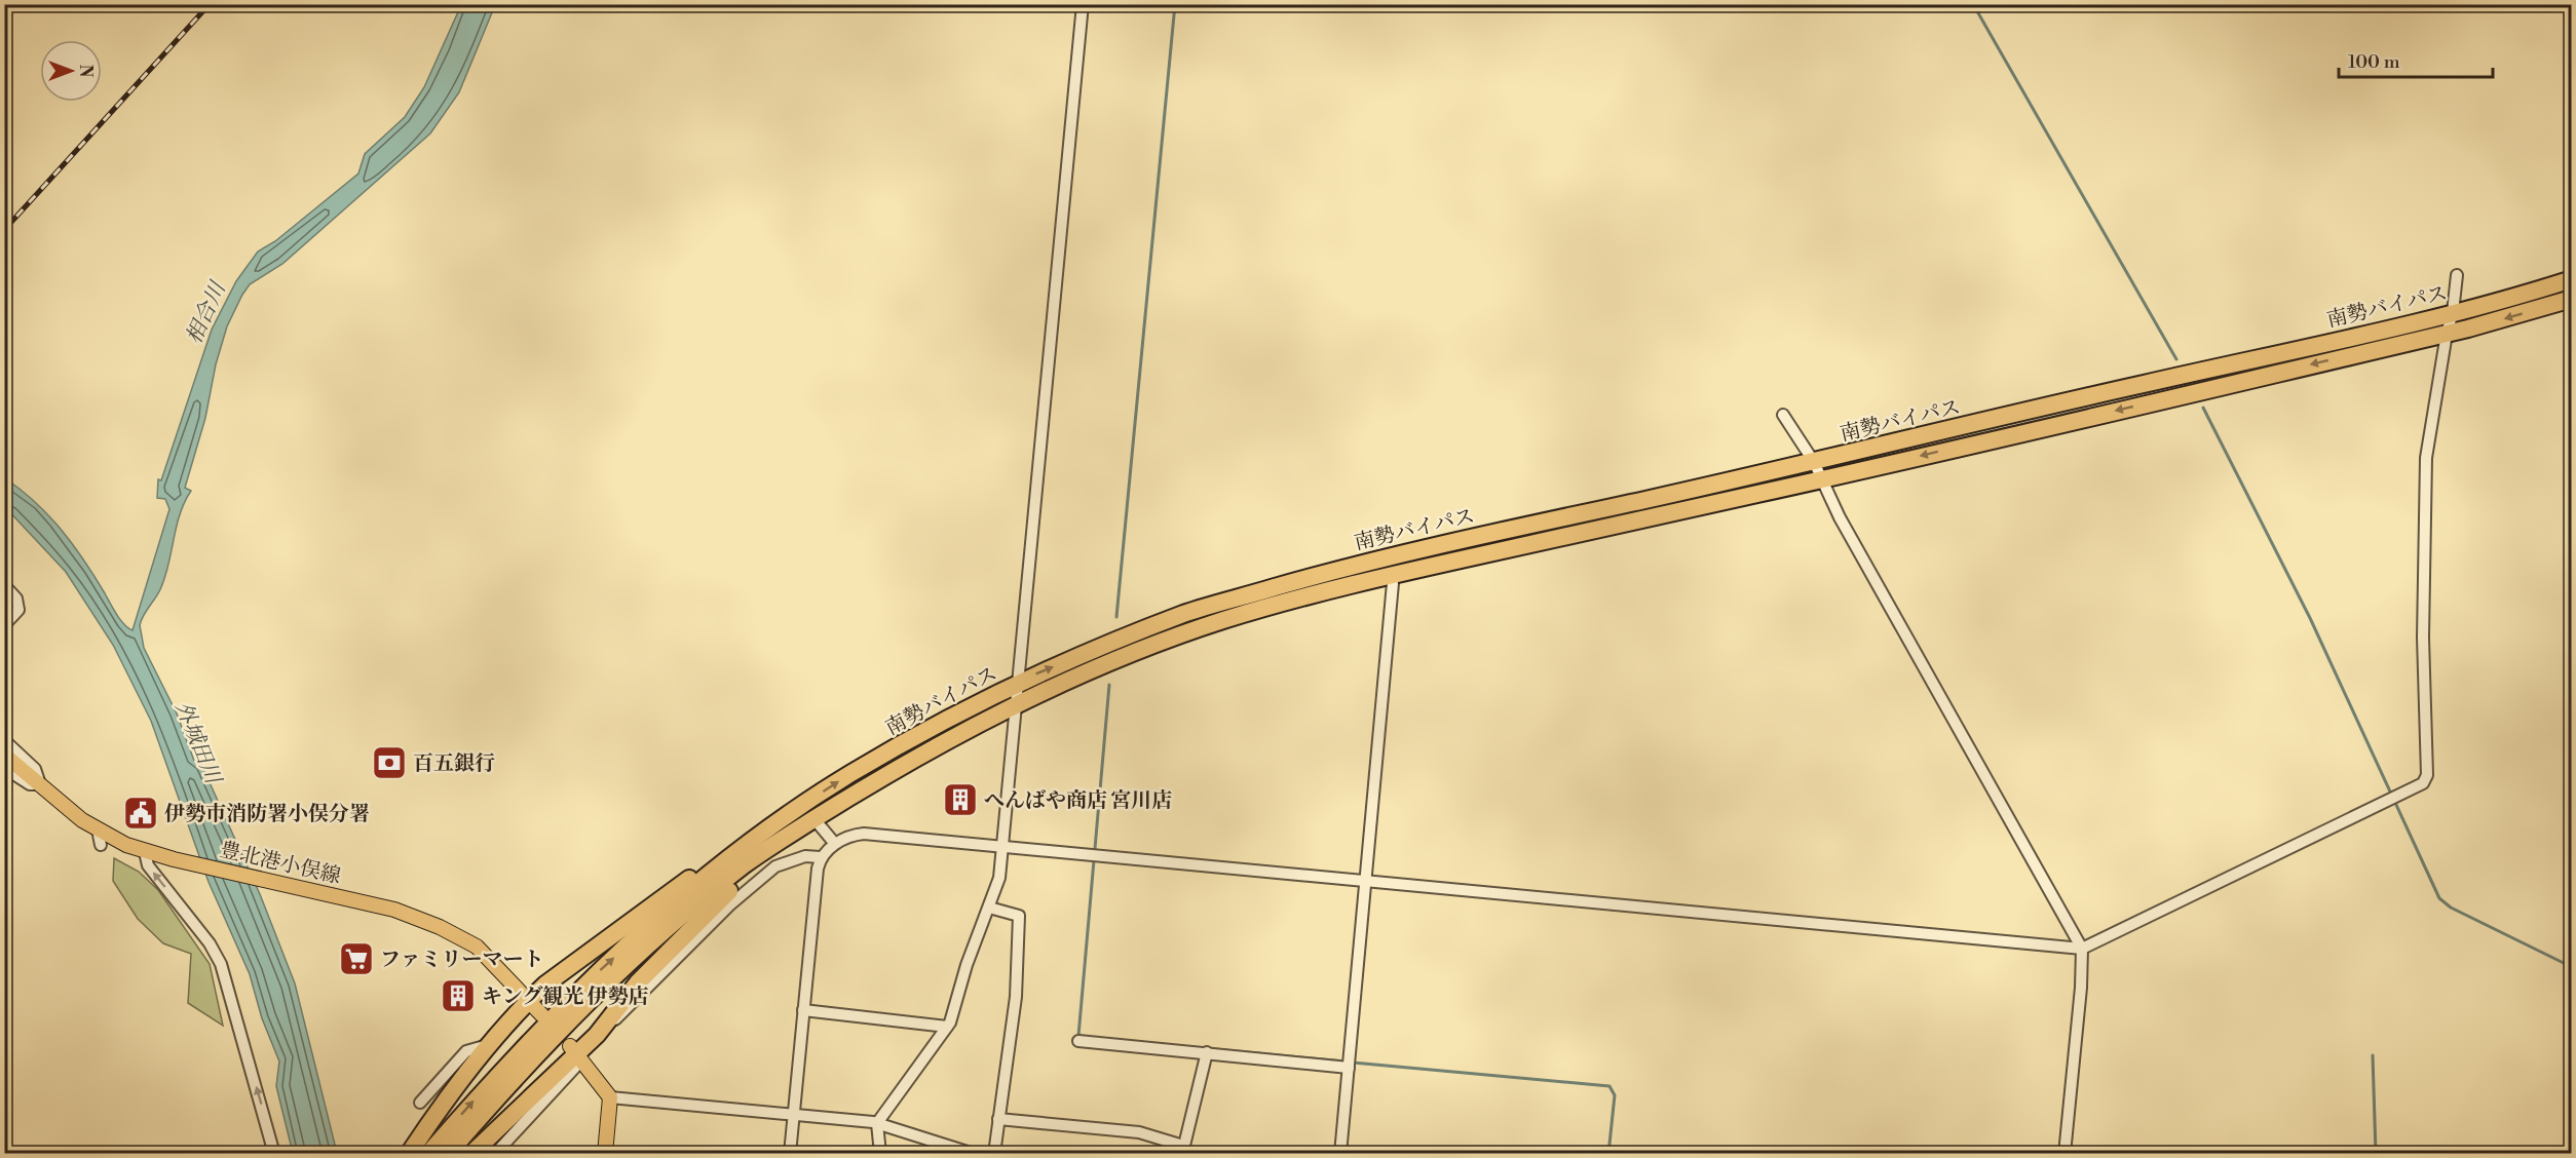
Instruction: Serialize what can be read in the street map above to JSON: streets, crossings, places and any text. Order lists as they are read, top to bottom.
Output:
{
  "streets": {
    "highway": ["南勢バイパス"],
    "main road": ["豊北港小俣線"]
  },
  "water": ["相合川", "外城田川"],
  "places": {
    "bank": ["百五銀行"],
    "building": ["へんばや商店 宮川店", "キング観光 伊勢店"],
    "public building": ["伊勢市消防署小俣分署"],
    "supermarket": ["ファミリーマート"]
  },
  "scale_bar": "100 m",
  "north": "right"
}
